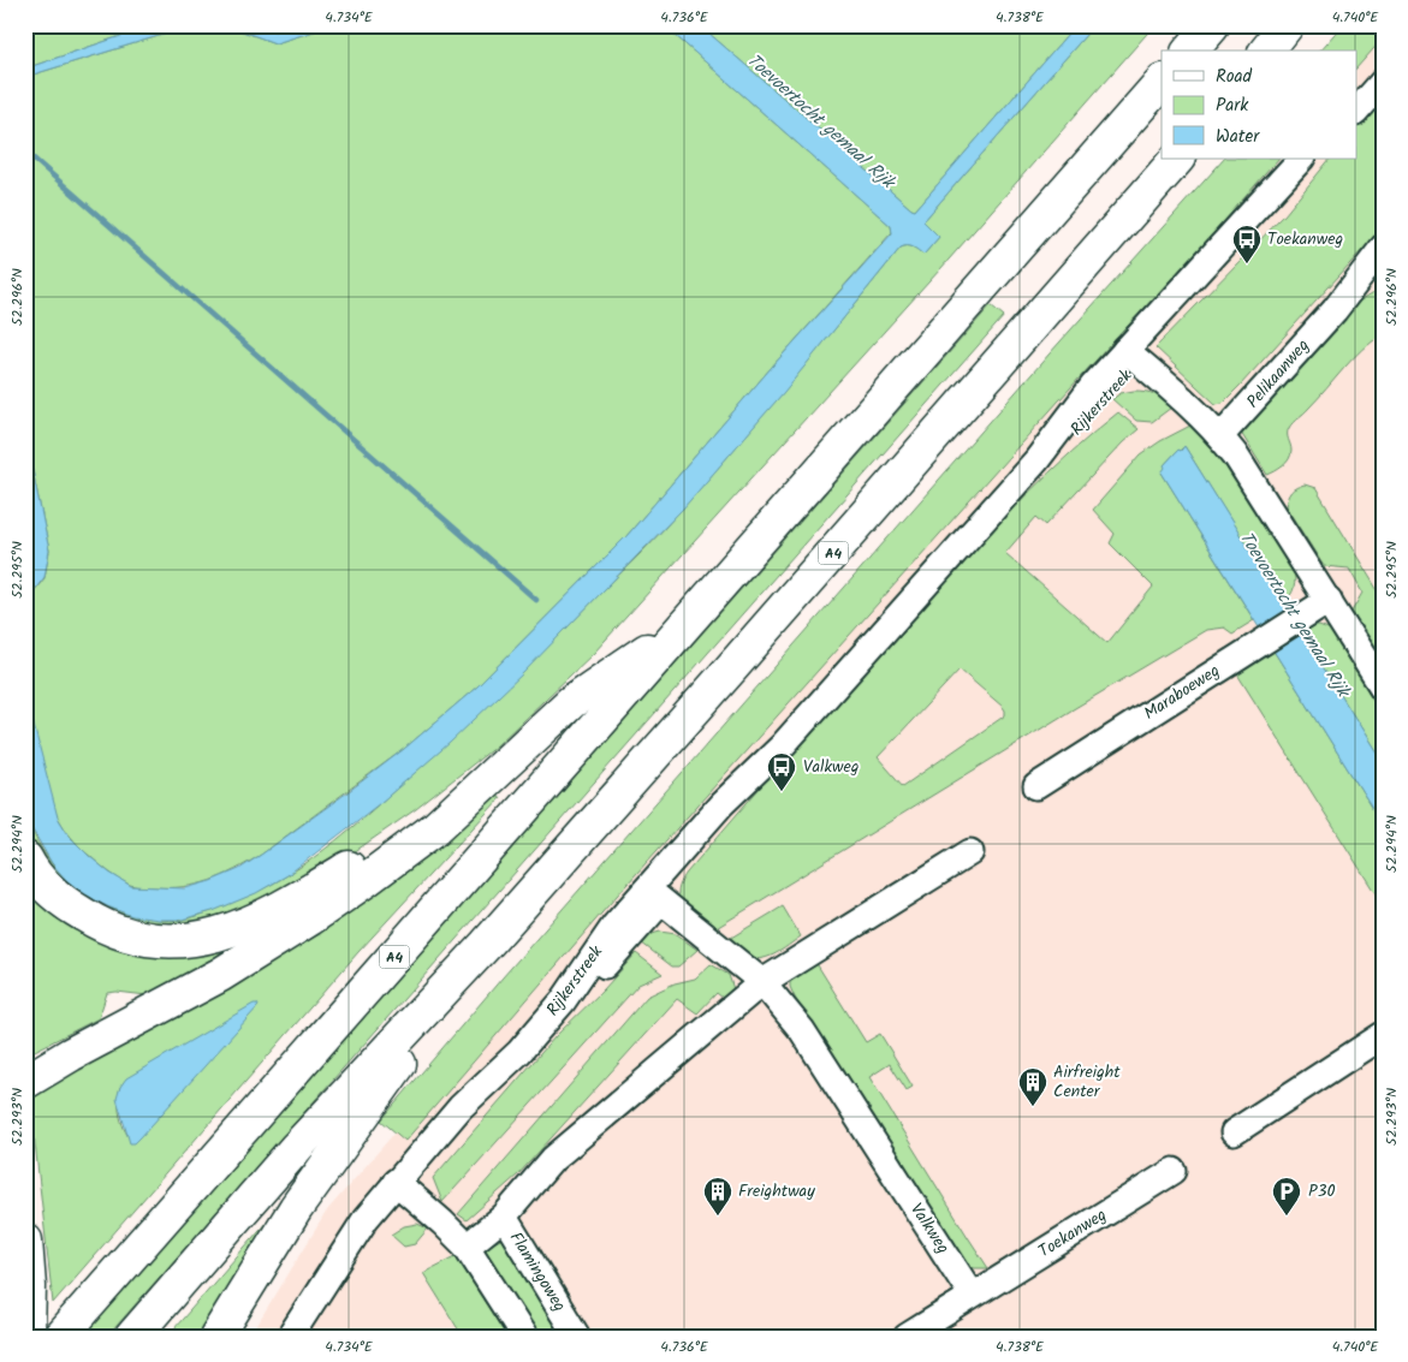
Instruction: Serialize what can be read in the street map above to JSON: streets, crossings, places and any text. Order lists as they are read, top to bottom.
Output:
{
  "streets": {
    "highway": ["A4"],
    "street": [
      "Pelikaanweg",
      "Rijkerstreek",
      "Maraboeweg",
      "Valkweg",
      "Toekanweg",
      "Flamingoweg"
    ]
  },
  "crossings": [
    ["Rijkerstreek", "Valkweg"],
    ["Valkweg", "Toekanweg"]
  ],
  "water": ["Toevoertocht gemaal Rijk"],
  "places": {
    "bus stop": ["Toekanweg", "Valkweg"],
    "building": ["Airfreight Center", "Freightway"],
    "parking": ["P30"]
  },
  "legend": ["Road", "Park", "Water"],
  "coordinates": [
    "4.734°E",
    "4.736°E",
    "4.738°E",
    "4.740°E",
    "52.296°N",
    "52.295°N",
    "52.294°N",
    "52.293°N"
  ]
}
